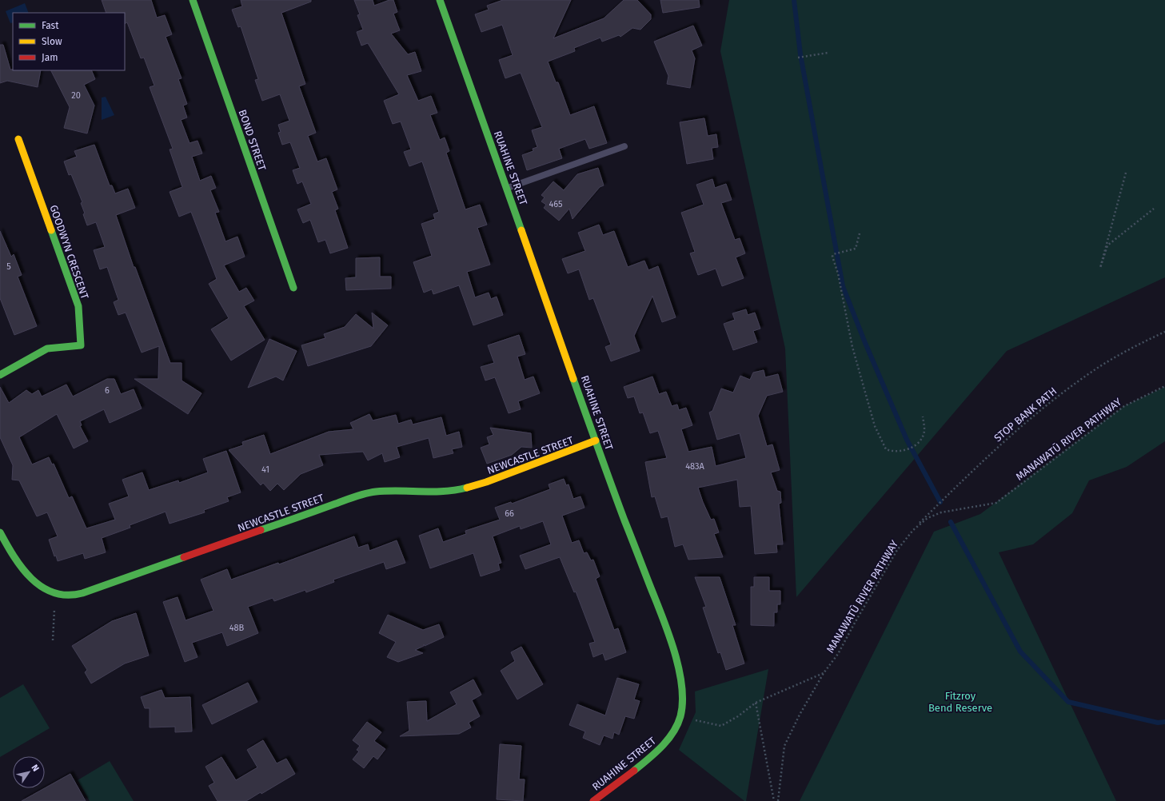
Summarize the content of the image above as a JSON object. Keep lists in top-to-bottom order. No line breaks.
{"streets":{"street":["BOND STREET","RUAHINE STREET","GOODWYN CRESCENT","NEWCASTLE STREET"],"path":["STOP BANK PATH","MANAWATŪ RIVER PATHWAY"]},"crossings":[["RUAHINE STREET","NEWCASTLE STREET"],["STOP BANK PATH","MANAWATŪ RIVER PATHWAY"]],"parks":["Fitzroy Bend Reserve"],"house_numbers":["20","465","5","6","483A","41","66","48B"],"legend":["Fast","Slow","Jam"],"north":"top right"}
